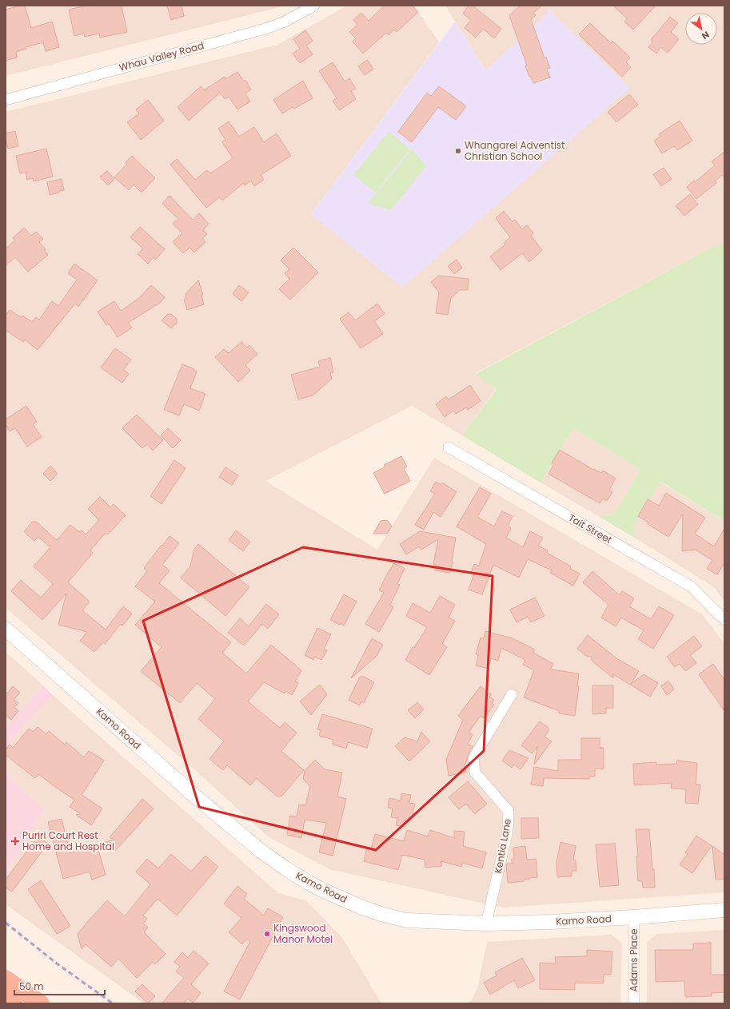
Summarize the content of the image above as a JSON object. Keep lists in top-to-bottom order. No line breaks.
{"streets":{"main road":["Kamo Road"],"street":["Whau Valley Road","Tait Street","Kentia Lane","Adams Place"]},"crossings":[["Kamo Road","Kentia Lane"],["Kamo Road","Adams Place"]],"places":{"other":["Whangarei Adventist Christian School","Kingswood Manor Motel"],"health":["Puriri Court Rest Home and Hospital"]},"scale_bar":"50 m","north":"bottom right"}
